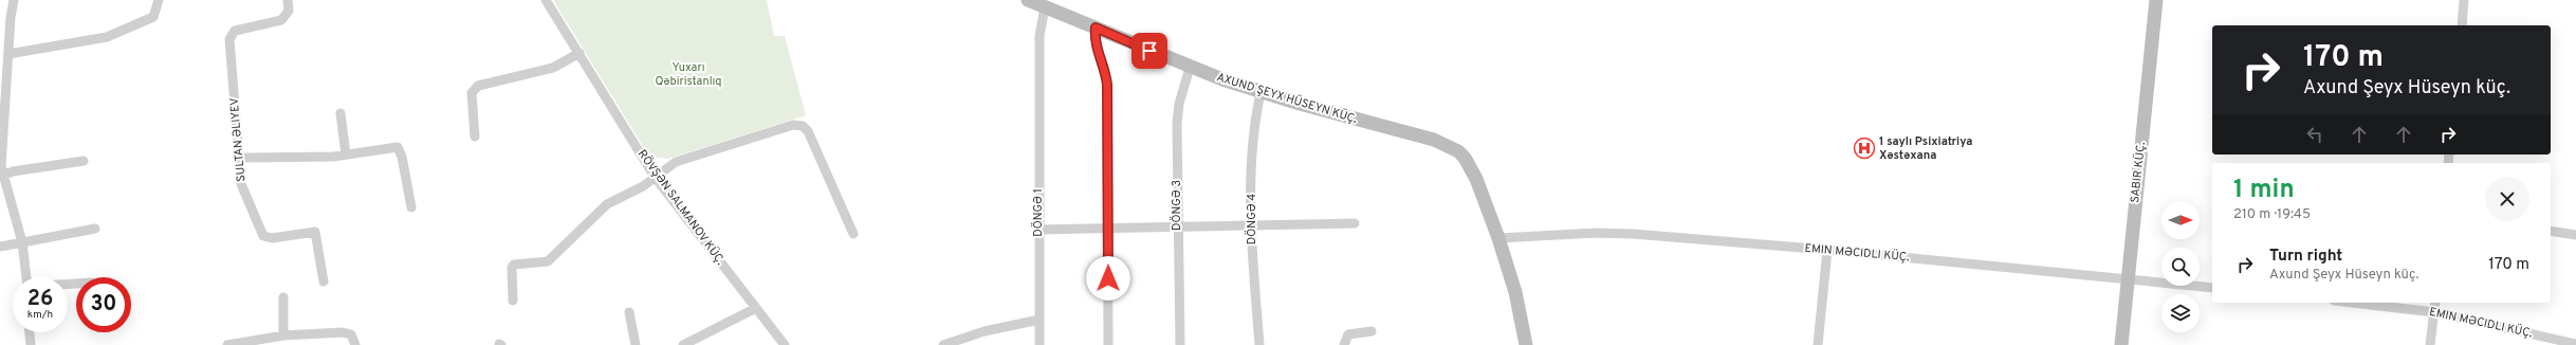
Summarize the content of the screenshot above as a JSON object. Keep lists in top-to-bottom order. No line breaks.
{"streets":{"main road":["AXUND ŞEYX HÜSEYN KÜÇ.","SABIR KÜÇ."],"street":["SULTAN ƏLIYEV","DÖNGƏ 3","RÖVŞƏN SALMANOV KÜÇ.","DÖNGƏ 1","DÖNGƏ 4","EMIN MƏCIDLI KÜÇ."]},"crossings":[["AXUND ŞEYX HÜSEYN KÜÇ.","DÖNGƏ 3"],["AXUND ŞEYX HÜSEYN KÜÇ.","DÖNGƏ 1"],["AXUND ŞEYX HÜSEYN KÜÇ.","DÖNGƏ 4"],["AXUND ŞEYX HÜSEYN KÜÇ.","EMIN MƏCIDLI KÜÇ."],["SABIR KÜÇ.","EMIN MƏCIDLI KÜÇ."]],"parks":["Yuxarı Qəbiristanlıq"],"places":{"hospital":["1 saylı Psixiatriya Xəstəxana"]},"north":"right","page":{"turn":["170 m","Axund Şeyx Hüseyn küç."],"heading":["1 min","210 m · 19:45"],"list":[{"name":"Turn right","note":"Axund Şeyx Hüseyn küç.","value":"170 m"}],"speed":"26 km/h","limit":"30"}}
